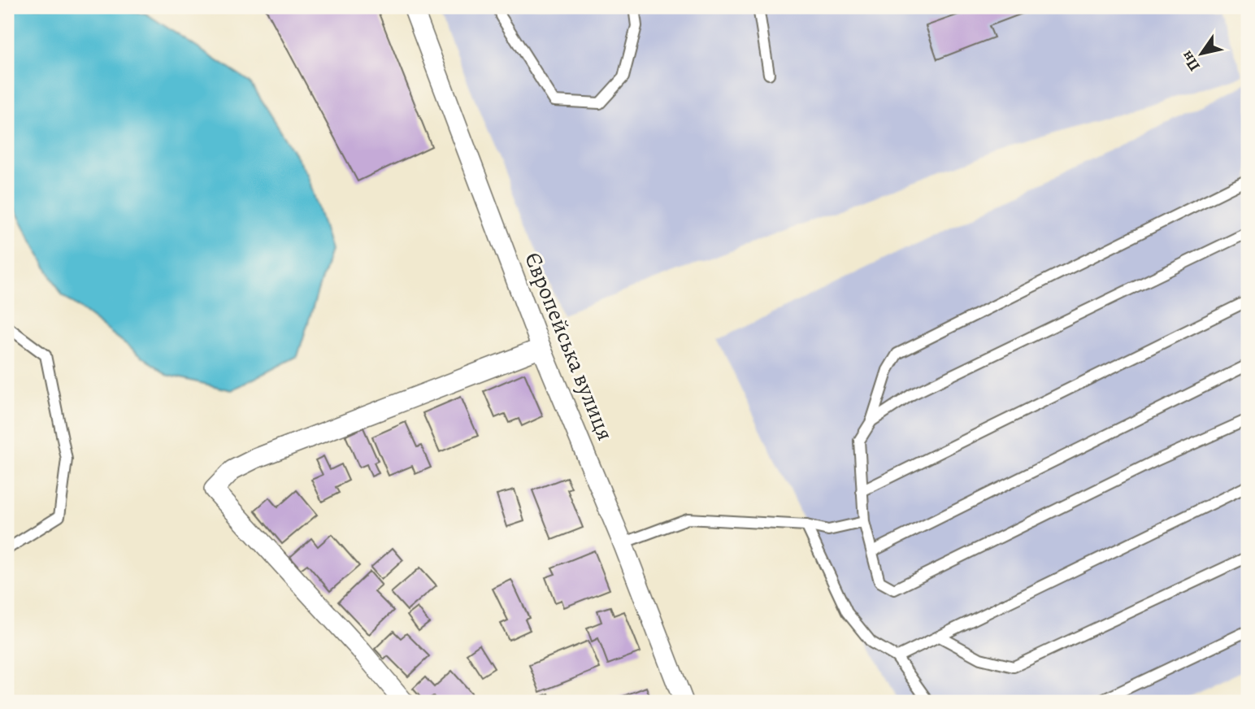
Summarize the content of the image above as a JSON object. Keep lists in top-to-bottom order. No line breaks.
{"streets":{"street":["Європейська вулиця"]},"north":"bottom left"}
